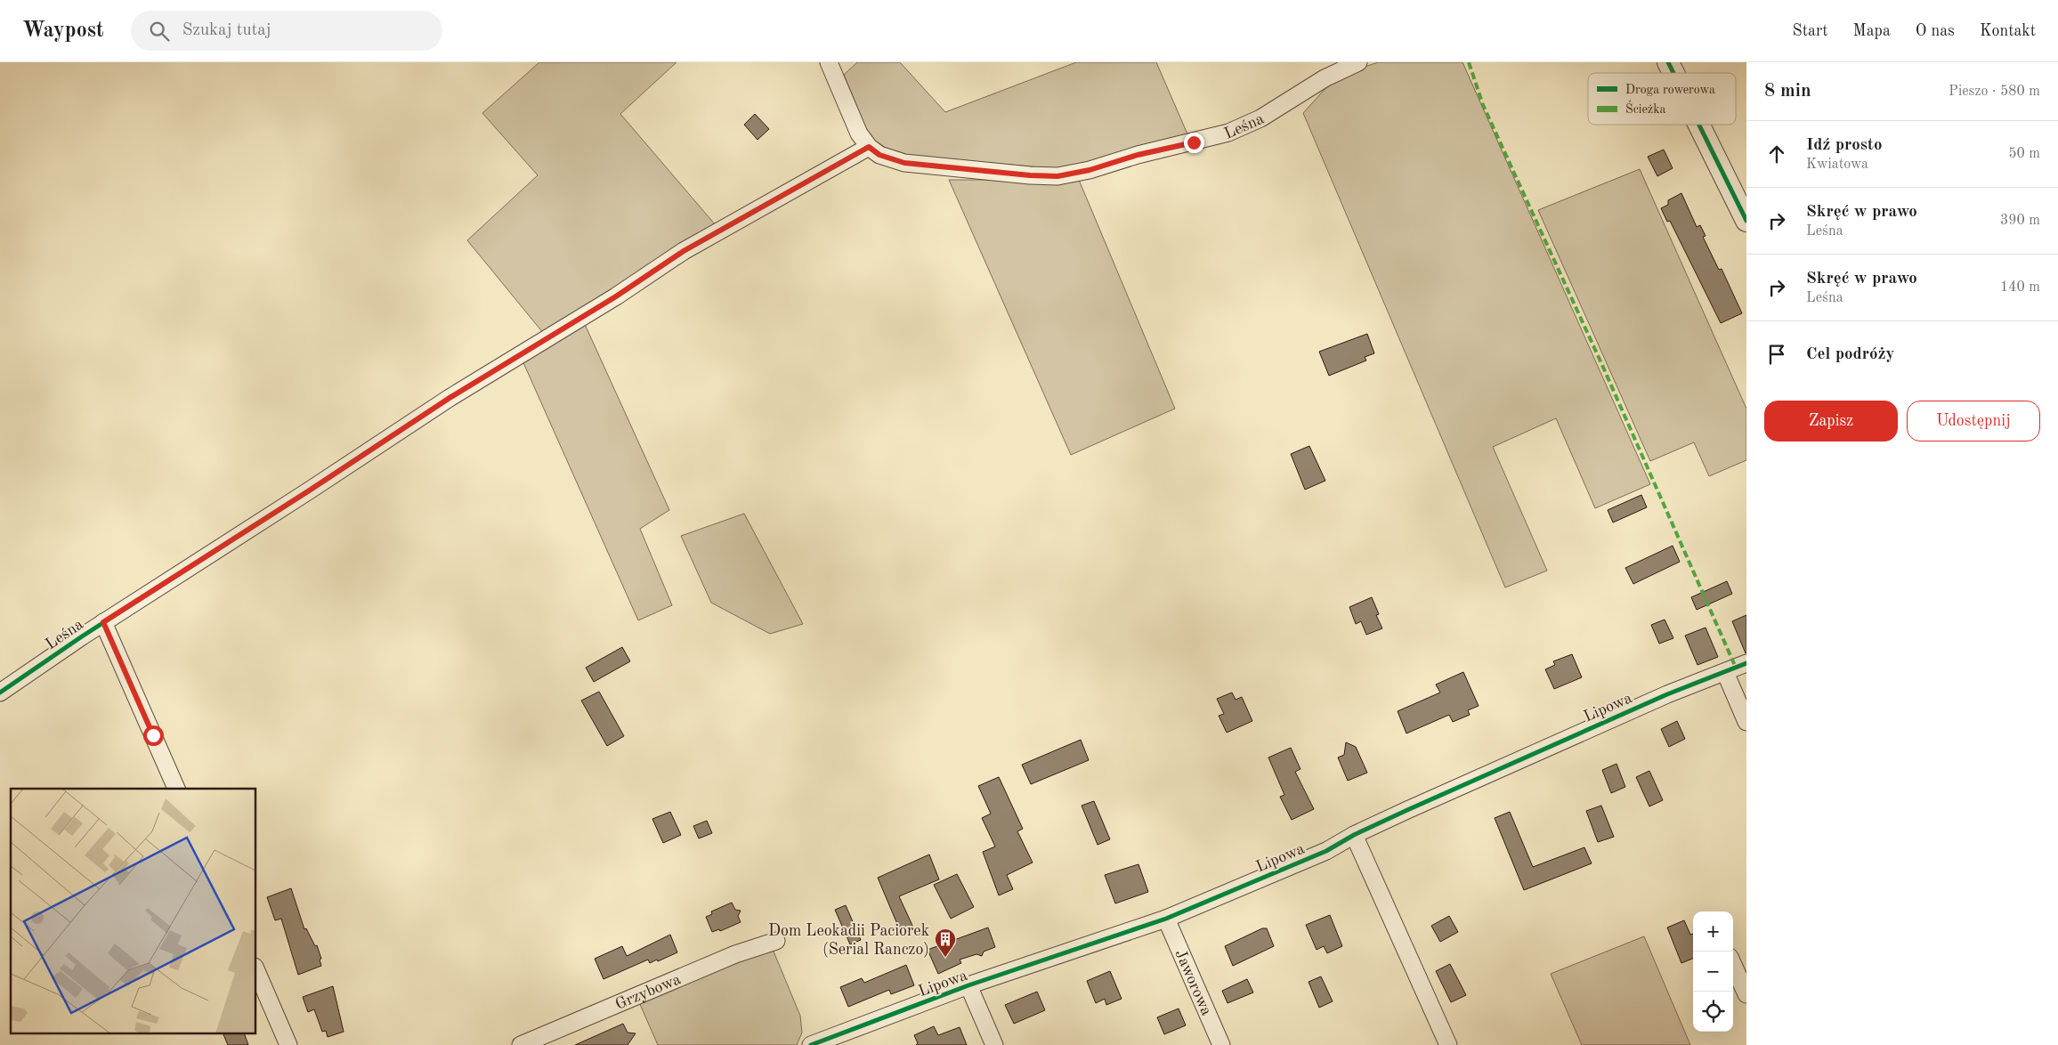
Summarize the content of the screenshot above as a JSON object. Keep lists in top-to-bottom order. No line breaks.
{"streets":{"street":["Leśna","Lipowa","Jaworowa","Grzybowa"]},"crossings":[["Lipowa","Jaworowa"]],"places":{"building":["Dom Leokadii Paciorek (Serial Ranczo)"]},"legend":["Droga rowerowa","Ścieżka"],"page":{"header":"Waypost","search":"Szukaj tutaj","nav":["Start","Mapa","O nas","Kontakt"],"heading":["8 min","Pieszo · 580 m"],"list":[["Idź prosto","Kwiatowa","50 m"],["Skręć w prawo","Leśna","390 m"],["Skręć w prawo","Leśna","140 m"],"Cel podróży"],"buttons":["Zapisz","Udostępnij"],"map_buttons":["+","−"]}}
